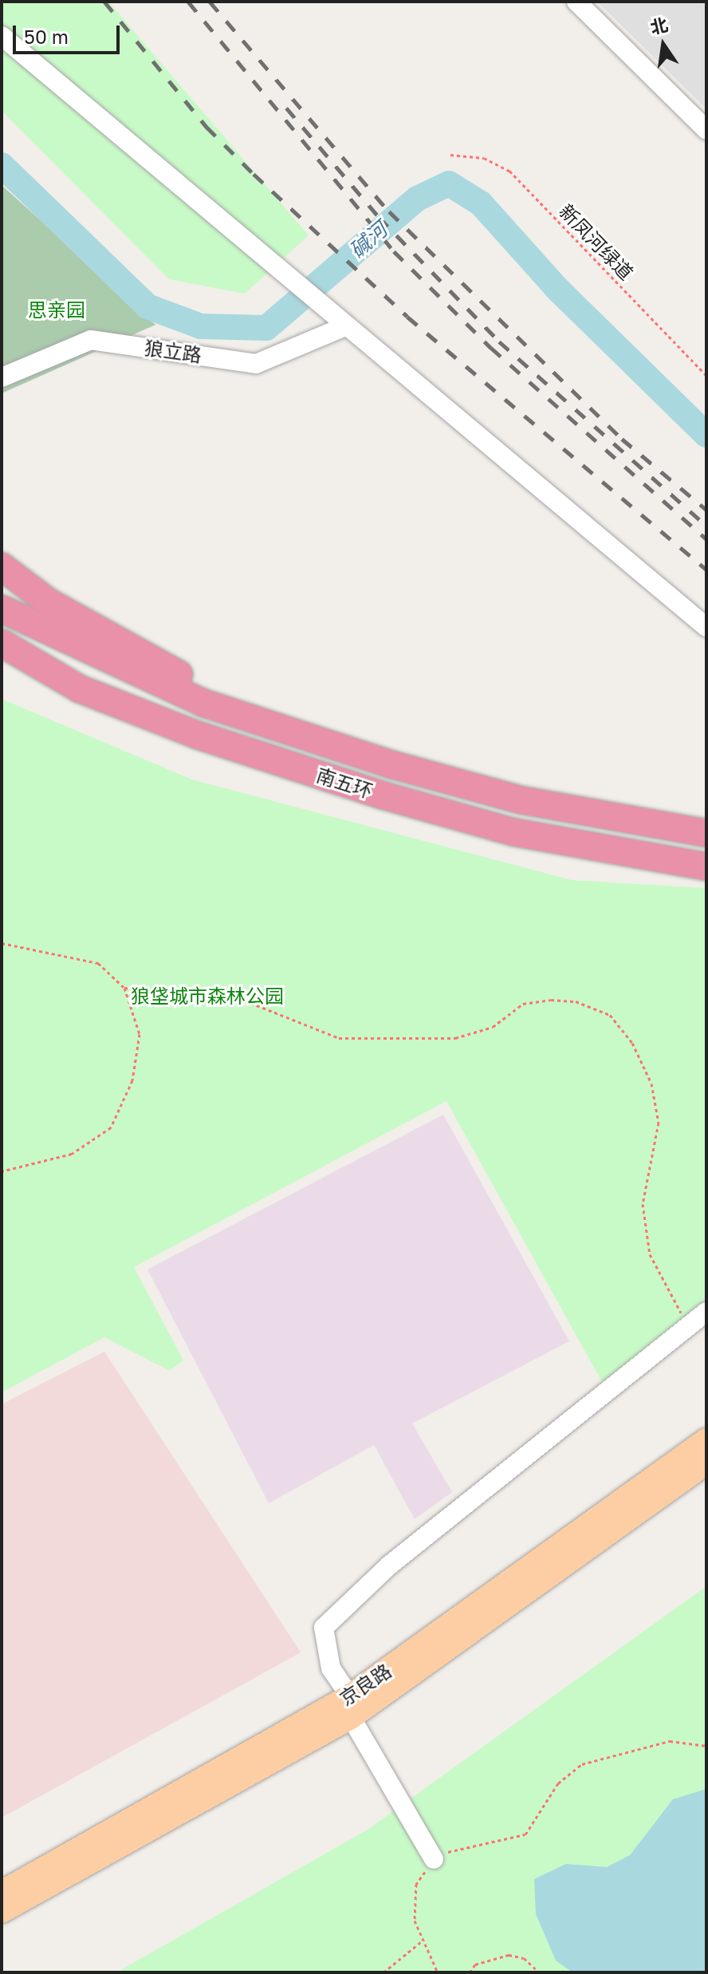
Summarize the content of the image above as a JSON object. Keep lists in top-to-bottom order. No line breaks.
{"streets":{"highway":["南五环"],"main road":["京良路"],"street":["狼立路"],"path":["新凤河绿道"]},"water":["碱河"],"parks":["思亲园","狼垡城市森林公园"],"scale_bar":"50 m","north":"top"}
